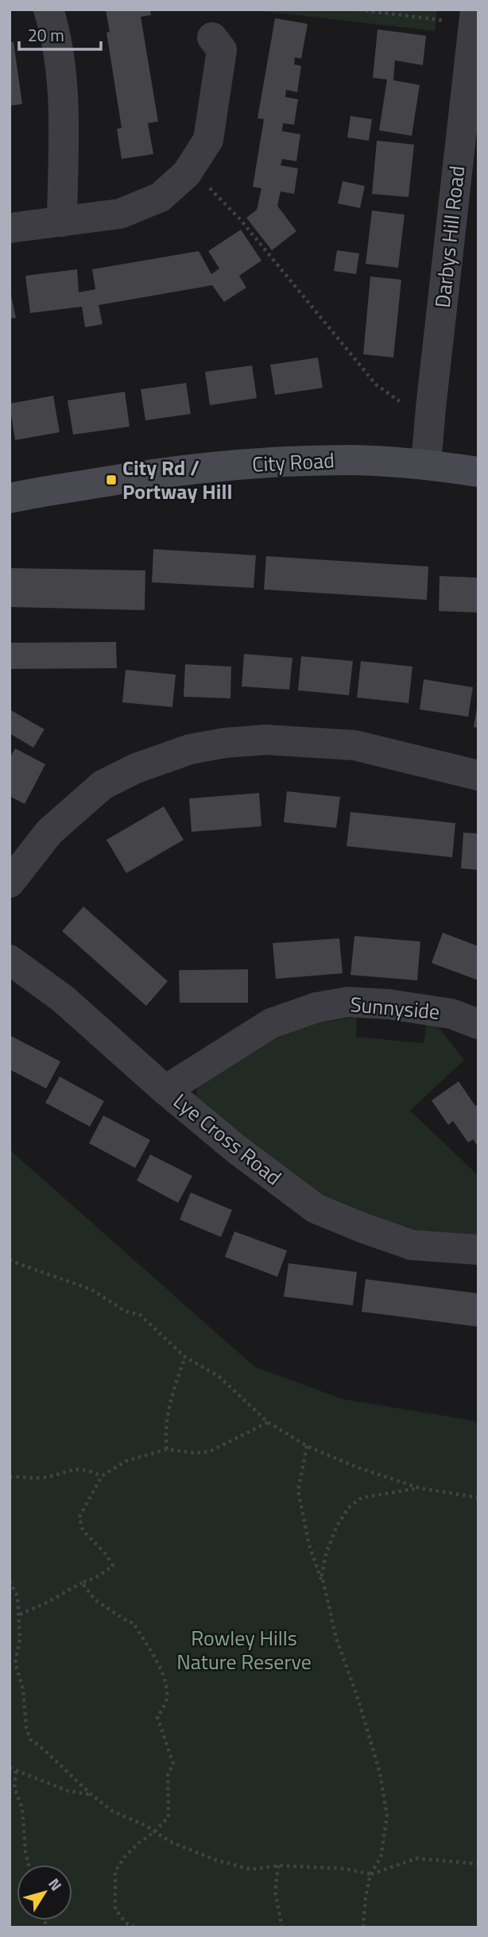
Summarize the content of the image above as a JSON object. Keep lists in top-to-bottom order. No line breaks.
{"streets":{"street":["Darbys Hill Road","City Road","Sunnyside","Lye Cross Road"]},"crossings":[["Darbys Hill Road","City Road"],["Sunnyside","Lye Cross Road"]],"parks":["Rowley Hills Nature Reserve"],"places":{"transit":["City Rd / Portway Hill"]},"scale_bar":"20 m","north":"top right"}
